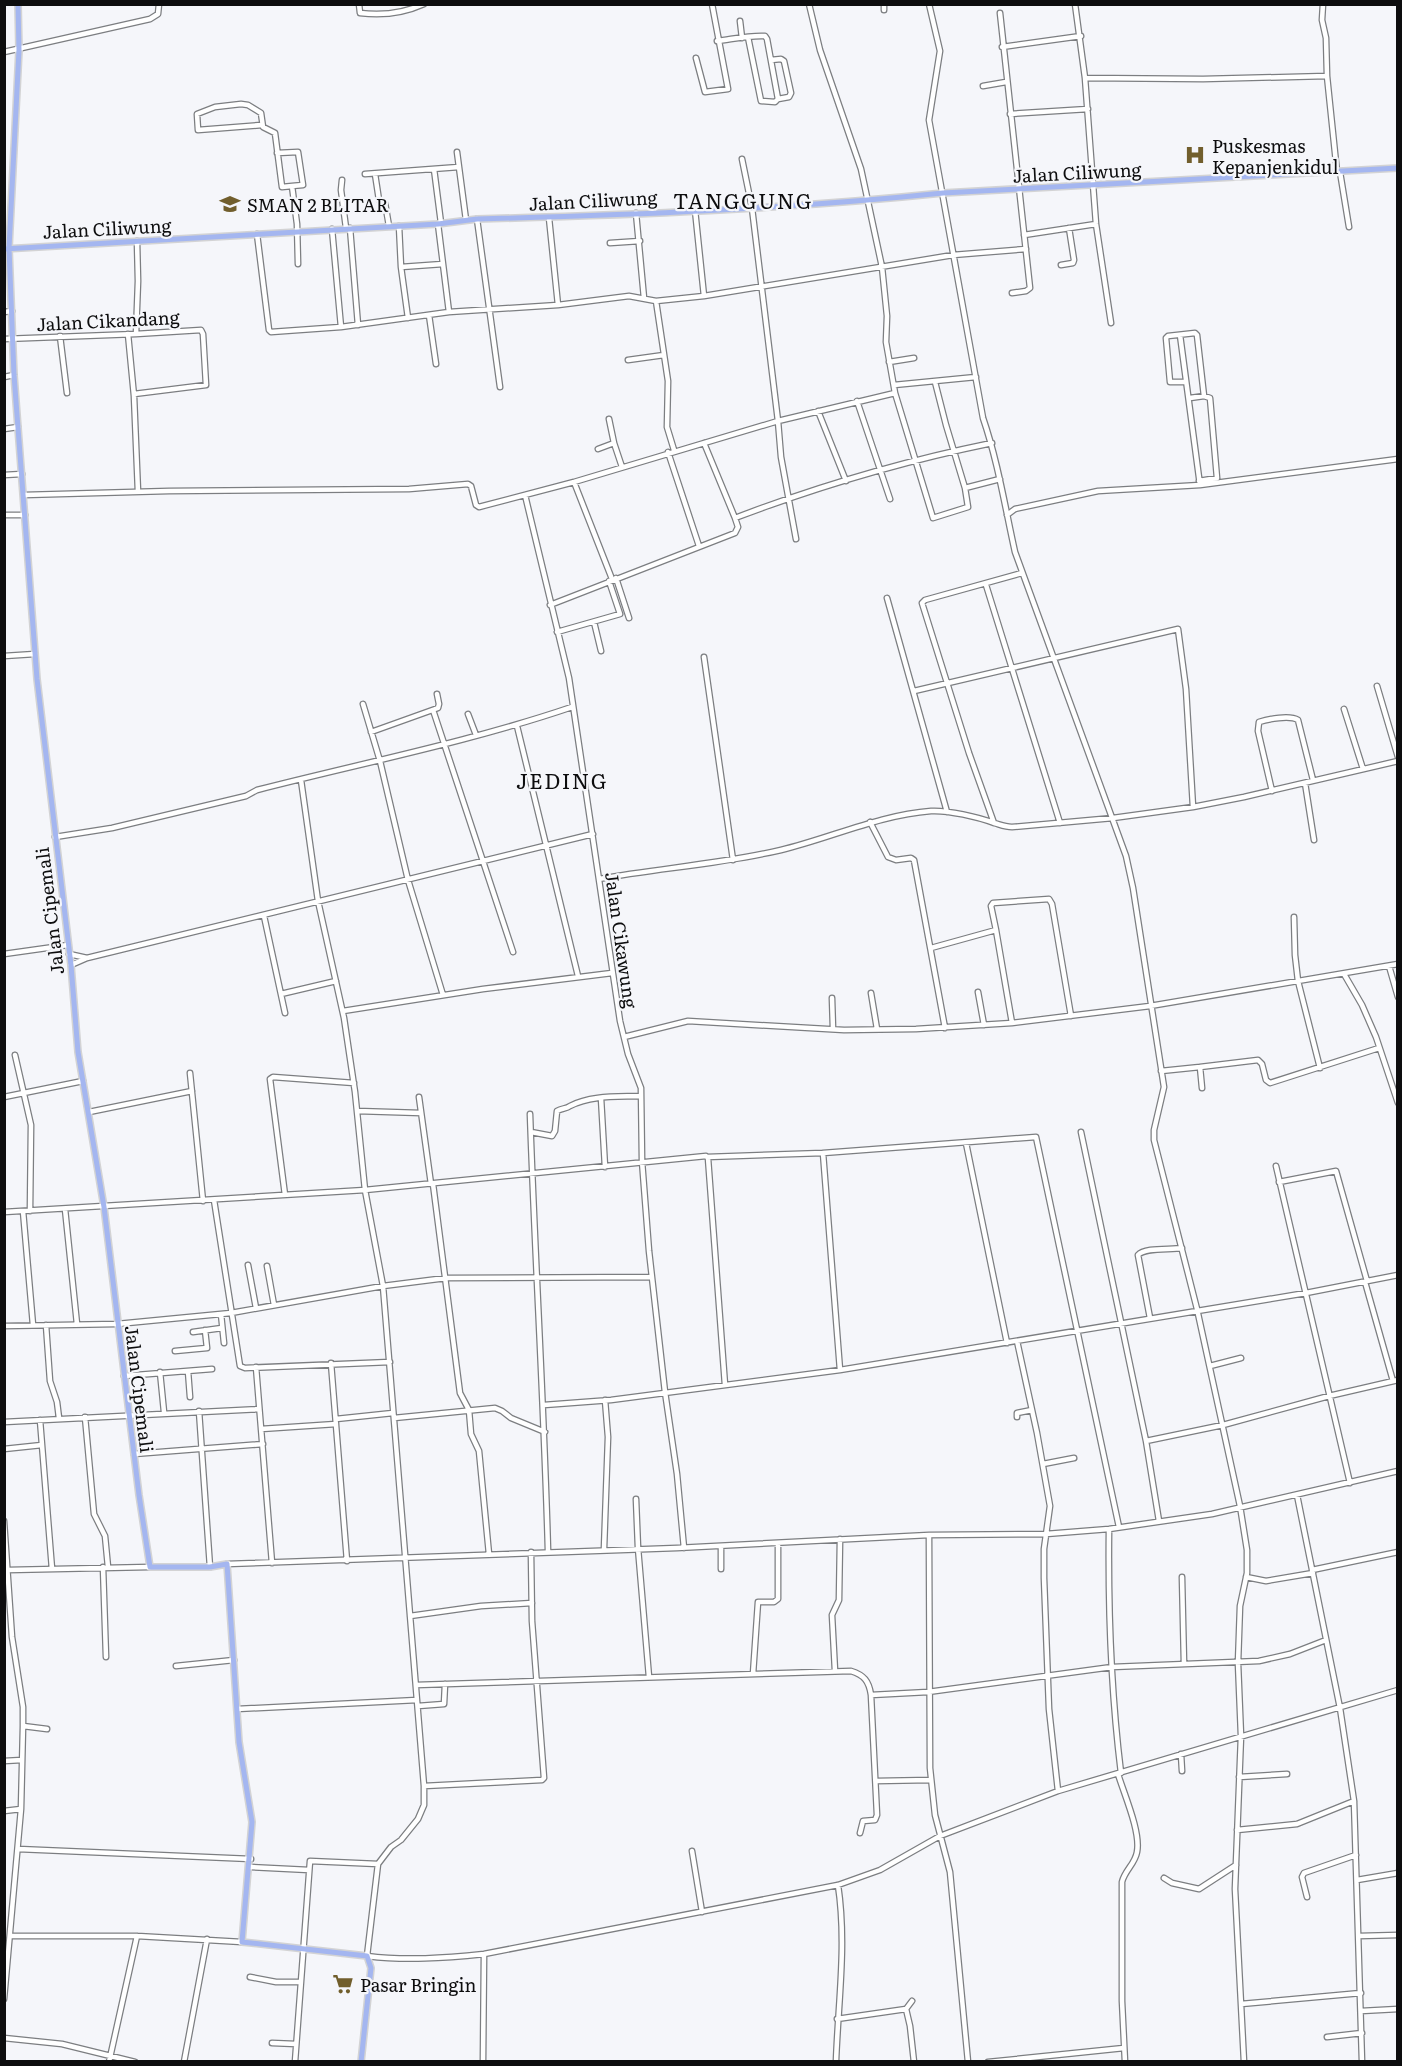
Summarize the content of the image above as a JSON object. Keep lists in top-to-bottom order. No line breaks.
{"streets":{"main road":["Jalan Ciliwung","Jalan Cipemali"],"street":["Jalan Cikandang","Jalan Cikawung"]},"crossings":[["Jalan Ciliwung","Jalan Cipemali"],["Jalan Cikandang","Jalan Cipemali"]],"districts":["TANGGUNG","JEDING"],"places":{"hospital":["Puskesmas Kepanjenkidul"],"school or university":["SMAN 2 BLITAR"],"supermarket":["Pasar Bringin"]}}
